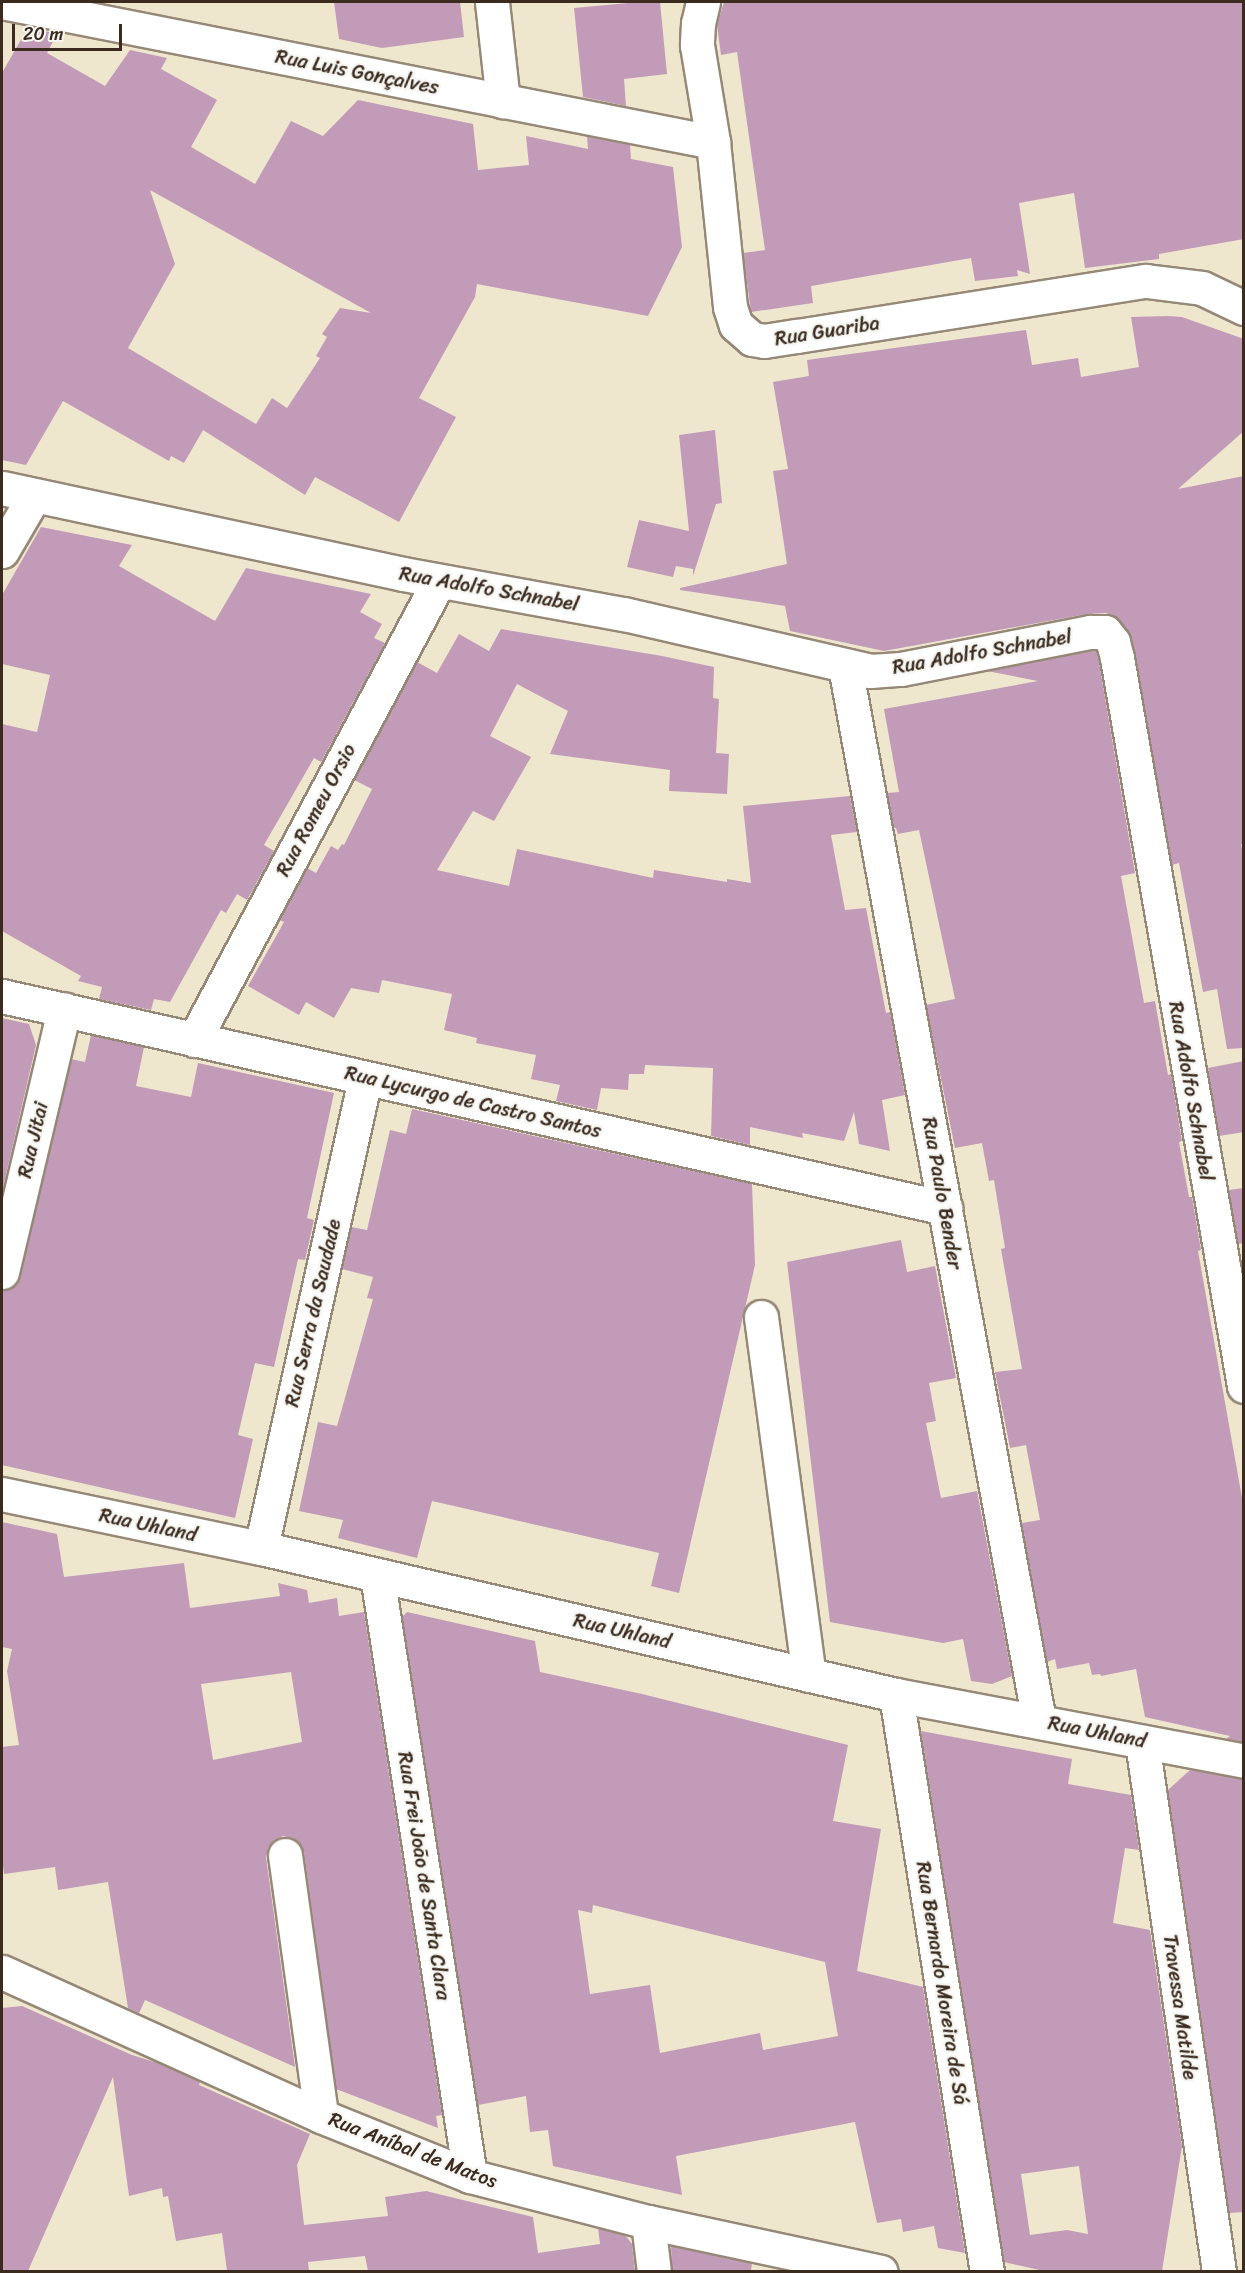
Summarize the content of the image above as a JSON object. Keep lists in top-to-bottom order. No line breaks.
{"streets":{"street":["Rua Luis Gonçalves","Rua Guariba","Rua Adolfo Schnabel","Rua Romeu Orsio","Rua Lycurgo de Castro Santos","Rua Jitai","Rua Paulo Bender","Rua Serra da Saudade","Rua Uhland","Rua Frei João de Santa Clara","Rua Bernardo Moreira de Sá","Travessa Matilde","Rua Aníbal de Matos"]},"crossings":[["Rua Luis Gonçalves","Rua Guariba"],["Rua Adolfo Schnabel","Rua Romeu Orsio"],["Rua Adolfo Schnabel","Rua Paulo Bender"],["Rua Romeu Orsio","Rua Lycurgo de Castro Santos"],["Rua Lycurgo de Castro Santos","Rua Jitai"],["Rua Lycurgo de Castro Santos","Rua Paulo Bender"],["Rua Lycurgo de Castro Santos","Rua Serra da Saudade"],["Rua Paulo Bender","Rua Uhland"],["Rua Serra da Saudade","Rua Uhland"],["Rua Uhland","Rua Frei João de Santa Clara"],["Rua Uhland","Rua Bernardo Moreira de Sá"],["Rua Uhland","Travessa Matilde"],["Rua Frei João de Santa Clara","Rua Aníbal de Matos"]],"scale_bar":"20 m"}
